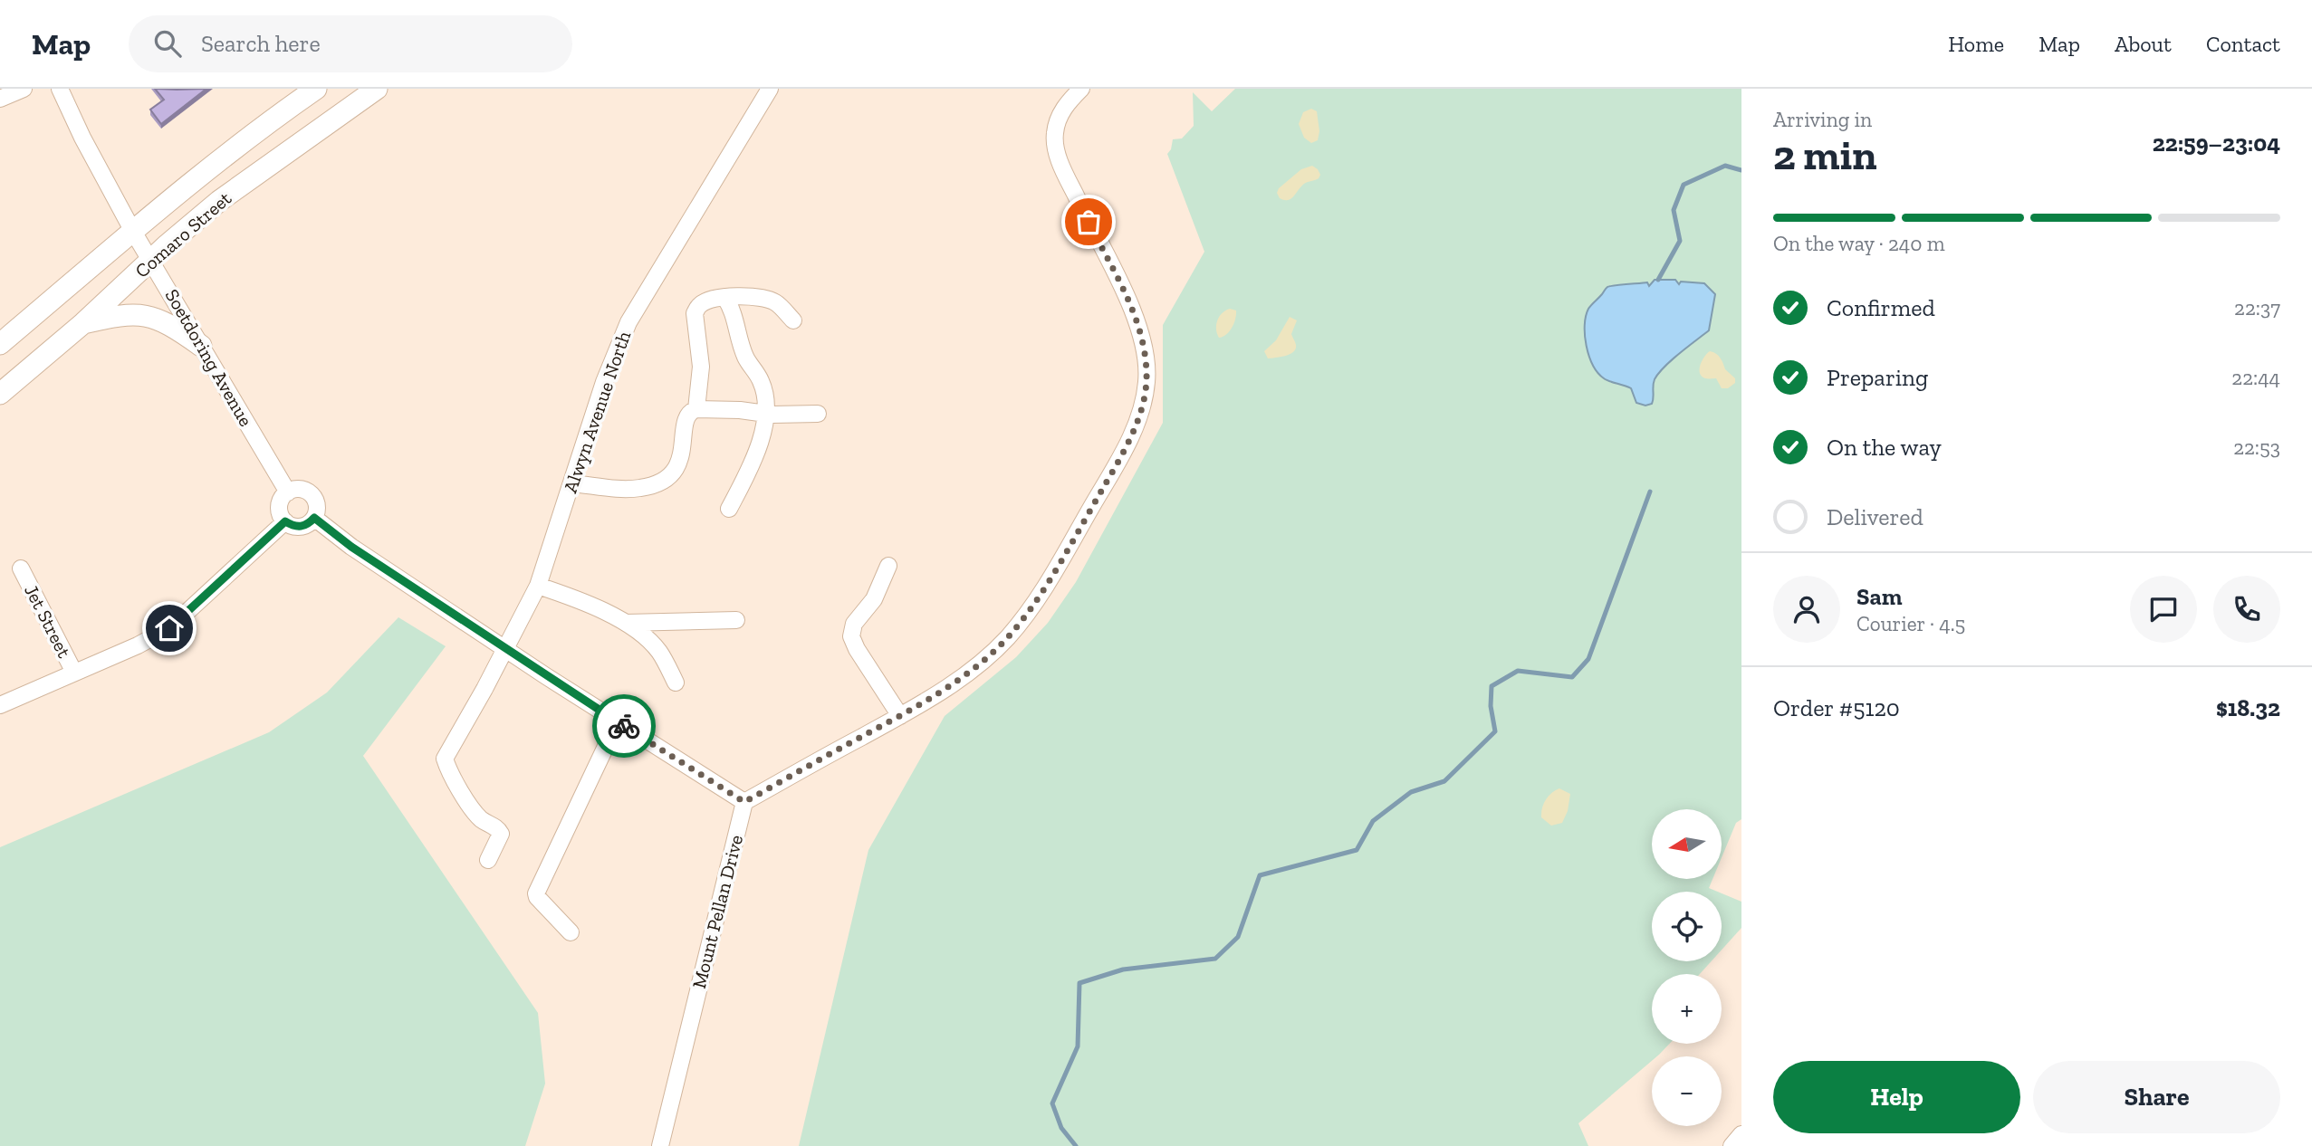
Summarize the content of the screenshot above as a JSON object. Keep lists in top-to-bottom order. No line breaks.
{"streets":{"street":["Comaro Street","Soetdoring Avenue","Alwyn Avenue North","Jet Street","Mount Pellan Drive"]},"crossings":[["Comaro Street","Soetdoring Avenue"]],"north":"left","page":{"header":"Map","search":"Search here","nav":["Home","Map","About","Contact"],"heading":["2 min","Arriving in","22:59–23:04"],"panel":["Sam","Courier · 4.5","Order #5120","$18.32"],"bar":"On the way · 240 m","list":[["Confirmed","22:37"],["Preparing","22:44"],["On the way","22:53"],"Delivered"],"map_buttons":["+","−"],"buttons":["Help","Share"]}}
